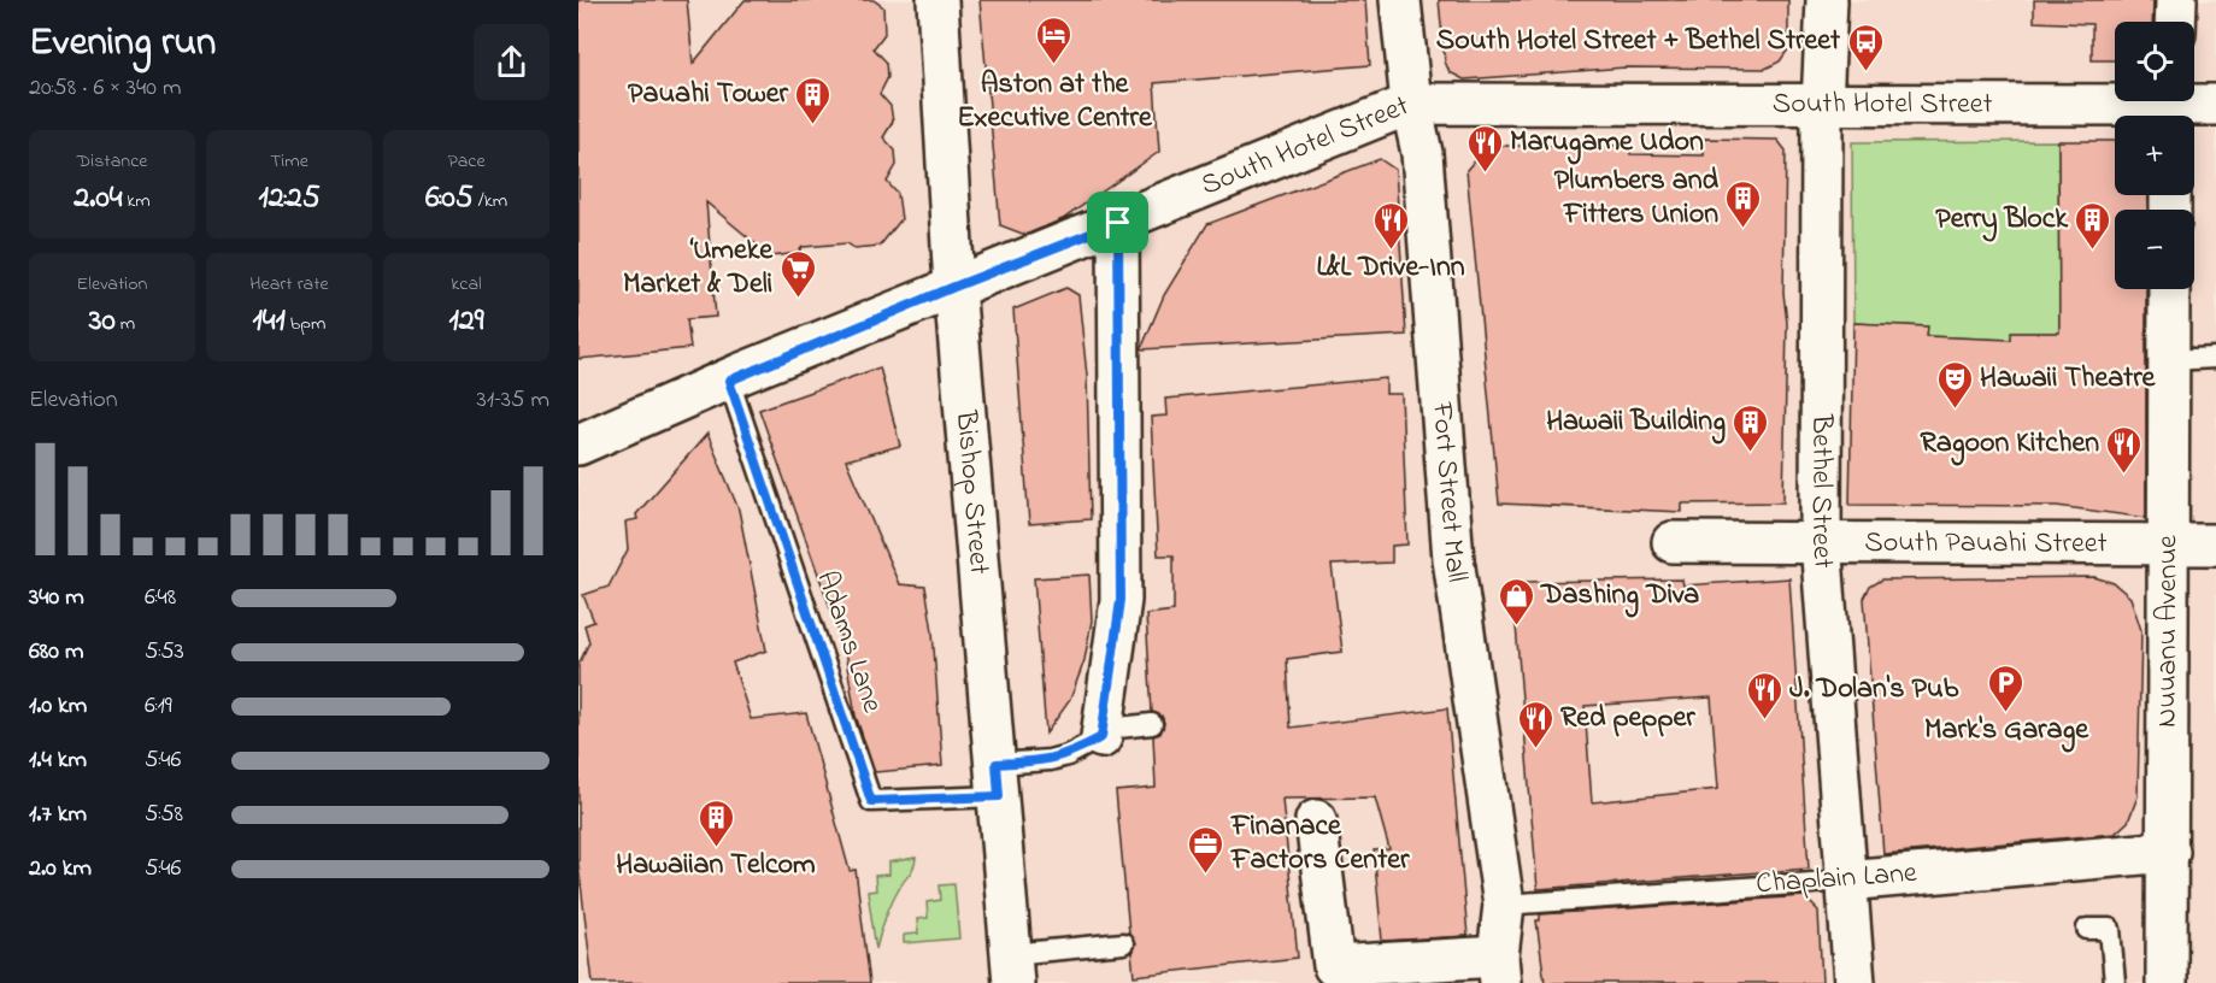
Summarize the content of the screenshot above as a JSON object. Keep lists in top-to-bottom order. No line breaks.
{"streets":{"street":["South Hotel Street","Bishop Street","Fort Street Mall","Bethel Street","South Pauahi Street","Nuuanu Avenue","Chaplain Lane"],"lane":["Adams Lane"]},"crossings":[["South Hotel Street","Bishop Street"],["South Hotel Street","Fort Street Mall"],["South Hotel Street","Bethel Street"],["South Hotel Street","Adams Lane"],["Bishop Street","Adams Lane"],["Fort Street Mall","Chaplain Lane"],["Bethel Street","South Pauahi Street"],["Bethel Street","Chaplain Lane"],["South Pauahi Street","Nuuanu Avenue"],["Nuuanu Avenue","Chaplain Lane"]],"places":{"hotel":["Aston at the Executive Centre"],"bus stop":["South Hotel Street + Bethel Street"],"building":["Pauahi Tower","Plumbers and Fitters Union","Perry Block","Hawaii Building","Hawaiian Telcom"],"restaurant":["Marugame Udon","L&L Drive-Inn","Ragoon Kitchen","J. Dolan's Pub","Red pepper"],"supermarket":["‘Umeke Market & Deli"],"theatre":["Hawaii Theatre"],"shop":["Dashing Diva"],"parking":["Mark's Garage"],"office":["Finanace Factors Center"]},"page":{"heading":["Evening run","20:58 · 6 × 340 m"],"map_buttons":["+","−"],"stats":[["Distance","2.04 km"],["Time","12:25"],["Pace","6:05 /km"],["Elevation","30 m"],["Heart rate","141 bpm"],["kcal","129"]],"chart":["Elevation","31–35 m"],"list":[{"name":"340 m","note":"6:48"},{"name":"680 m","note":"5:53"},{"name":"1.0 km","note":"6:19"},{"name":"1.4 km","note":"5:46"},{"name":"1.7 km","note":"5:58"},{"name":"2.0 km","note":"5:46"}]}}
